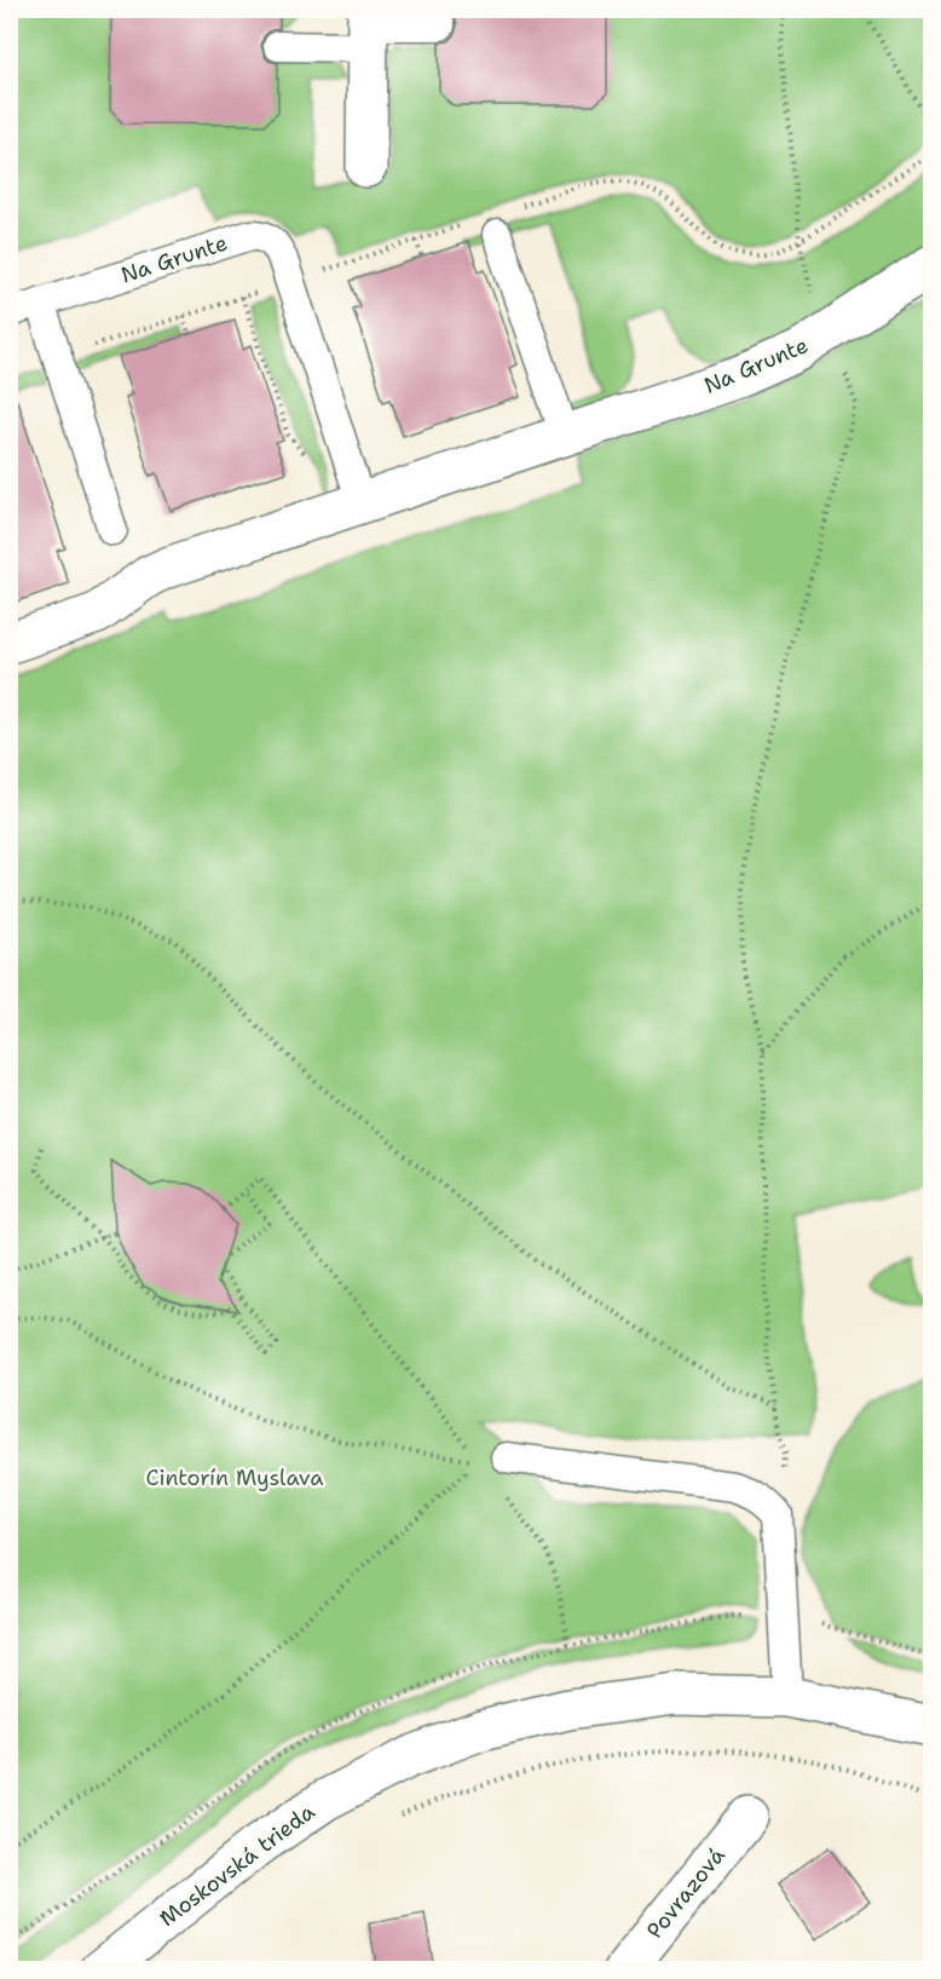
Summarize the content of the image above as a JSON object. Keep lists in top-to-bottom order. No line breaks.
{"streets":{"street":["Na Grunte","Moskovská trieda","Povrazová"]},"parks":["Cintorín Myslava"]}
